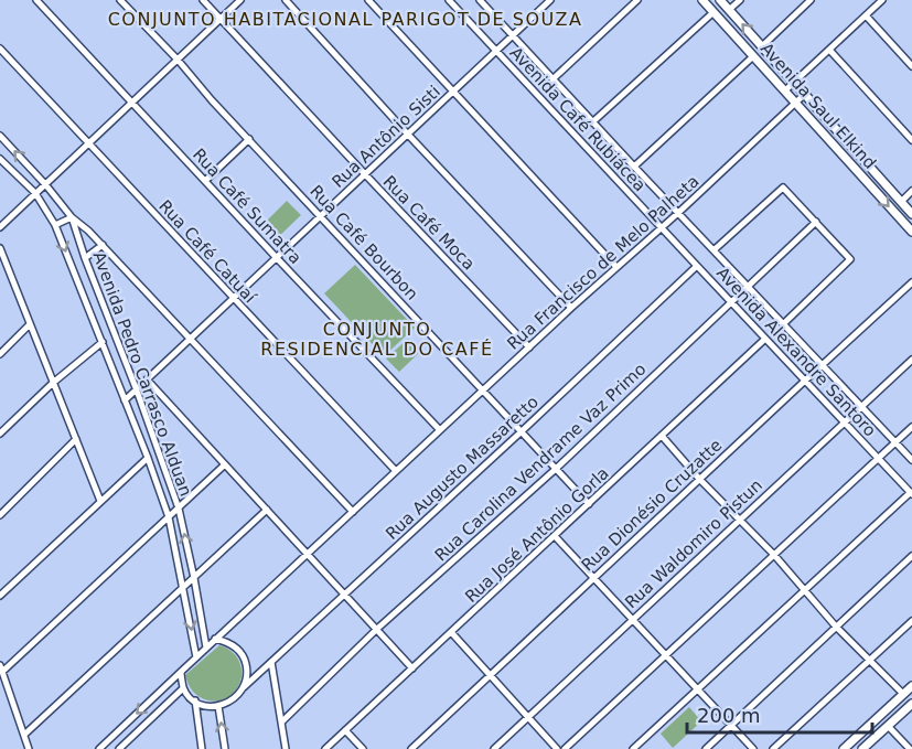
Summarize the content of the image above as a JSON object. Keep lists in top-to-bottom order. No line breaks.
{"streets":{"main road":["Avenida Saul Elkind"],"street":["Avenida Café Rubiácea","Rua Antônio Sisti","Rua Café Sumatra","Rua Café Moca","Rua Café Bourbon","Rua Café Catuaí","Rua Francisco de Melo Palheta","Avenida Alexandre Santoro","Avenida Pedro Carrasco Alduan","Rua Carolina Vendrame Vaz Primo","Rua Augusto Massaretto","Rua Dionésio Cruzatte","Rua José Antônio Gorla","Rua Waldomiro Pistun"]},"crossings":[["Avenida Saul Elkind","Rua Francisco de Melo Palheta"],["Avenida Café Rubiácea","Rua Antônio Sisti"],["Avenida Café Rubiácea","Rua Francisco de Melo Palheta"],["Avenida Café Rubiácea","Avenida Alexandre Santoro"],["Rua Antônio Sisti","Rua Café Sumatra"],["Rua Antônio Sisti","Rua Café Moca"],["Rua Antônio Sisti","Rua Café Bourbon"],["Rua Antônio Sisti","Rua Café Catuaí"],["Rua Antônio Sisti","Avenida Pedro Carrasco Alduan"],["Rua Café Sumatra","Rua Francisco de Melo Palheta"],["Rua Café Moca","Rua Francisco de Melo Palheta"],["Rua Café Bourbon","Rua Francisco de Melo Palheta"],["Rua Café Bourbon","Rua Carolina Vendrame Vaz Primo"],["Rua Café Bourbon","Rua Augusto Massaretto"],["Rua Café Bourbon","Rua José Antônio Gorla"],["Rua Café Catuaí","Rua Francisco de Melo Palheta"],["Rua Francisco de Melo Palheta","Avenida Alexandre Santoro"],["Rua Francisco de Melo Palheta","Avenida Pedro Carrasco Alduan"],["Rua Francisco de Melo Palheta","Rua Augusto Massaretto"],["Avenida Alexandre Santoro","Rua Carolina Vendrame Vaz Primo"],["Avenida Alexandre Santoro","Rua Augusto Massaretto"],["Avenida Alexandre Santoro","Rua Dionésio Cruzatte"],["Avenida Alexandre Santoro","Rua José Antônio Gorla"],["Avenida Alexandre Santoro","Rua Waldomiro Pistun"],["Avenida Pedro Carrasco Alduan","Rua Augusto Massaretto"]],"districts":["CONJUNTO HABITACIONAL PARIGOT DE SOUZA","CONJUNTO RESIDENCIAL DO CAFÉ"],"scale_bar":"200 m"}
